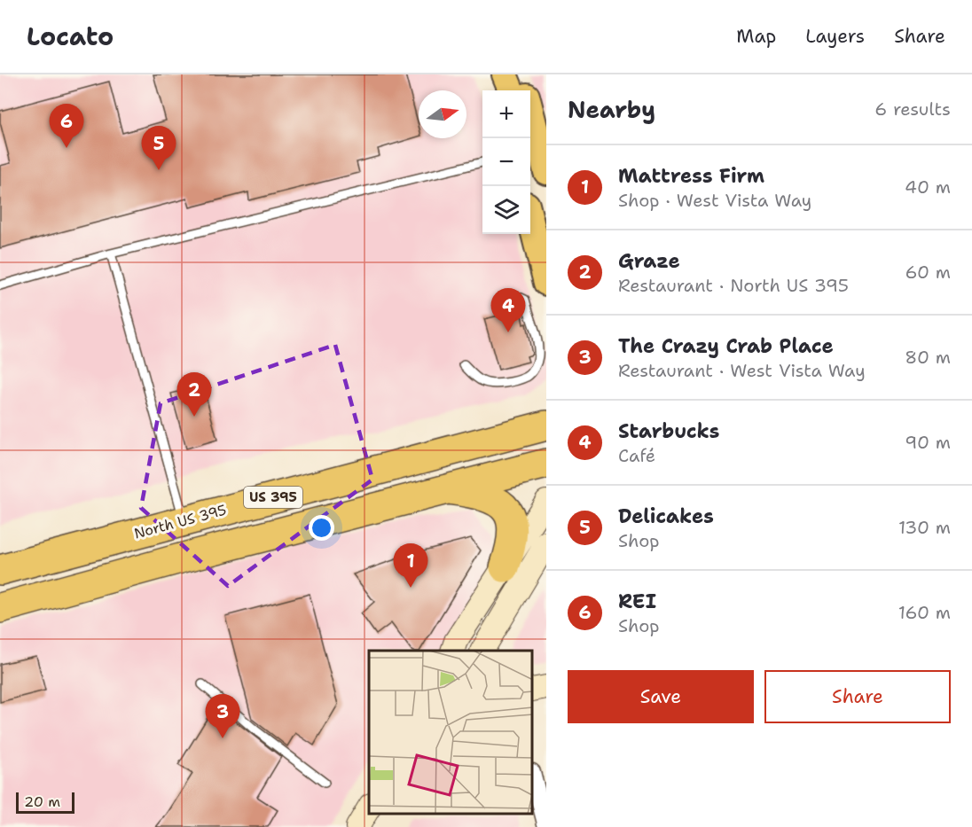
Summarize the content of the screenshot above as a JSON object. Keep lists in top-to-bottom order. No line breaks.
{"streets":{"highway":["US 395","North US 395"]},"scale_bar":"20 m","north":"right","page":{"header":"Locato","nav":["Map","Layers","Share"],"heading":["Nearby","6 results"],"map_buttons":["+","−"],"pins":["6","5","4","2","1","3"],"list":[{"mark":"1","name":"Mattress Firm","note":"Shop · West Vista Way","value":"40 m"},{"mark":"2","name":"Graze","note":"Restaurant · North US 395","value":"60 m"},{"mark":"3","name":"The Crazy Crab Place","note":"Restaurant · West Vista Way","value":"80 m"},{"mark":"4","name":"Starbucks","note":"Café","value":"90 m"},{"mark":"5","name":"Delicakes","note":"Shop","value":"130 m"},{"mark":"6","name":"REI","note":"Shop","value":"160 m"}],"buttons":["Save","Share"],"scale":"20 m"}}
